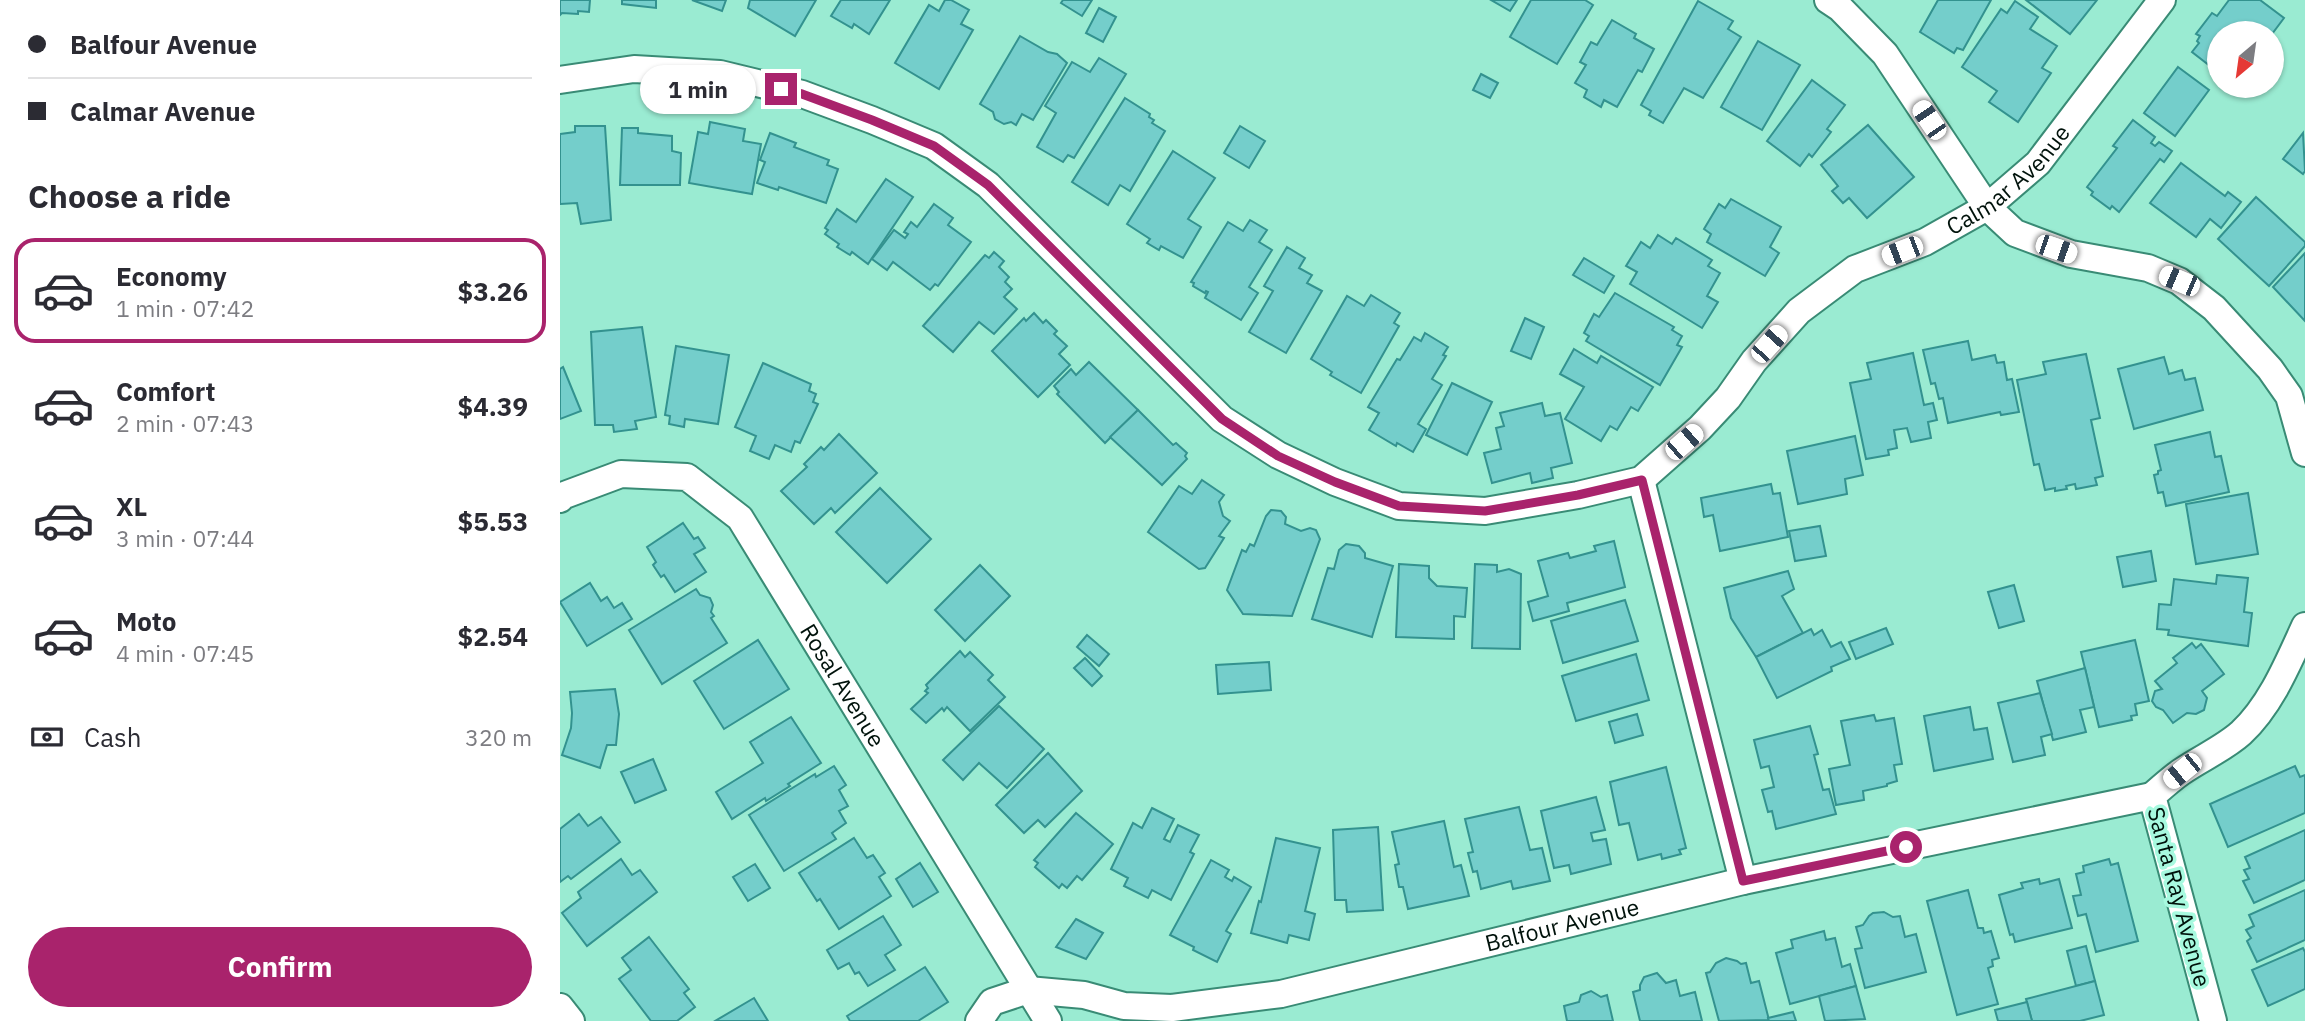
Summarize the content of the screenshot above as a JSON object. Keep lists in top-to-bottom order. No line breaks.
{"streets":{"street":["Calmar Avenue","Rosal Avenue","Santa Ray Avenue","Balfour Avenue"]},"crossings":[["Rosal Avenue","Balfour Avenue"],["Santa Ray Avenue","Balfour Avenue"]],"north":"bottom left","page":{"banner":["Balfour Avenue","Calmar Avenue"],"bubble":"1 min","heading":"Choose a ride","list":[{"name":"Economy","note":"1 min · 07:42","value":"$3.26"},{"name":"Comfort","note":"2 min · 07:43","value":"$4.39"},{"name":"XL","note":"3 min · 07:44","value":"$5.53"},{"name":"Moto","note":"4 min · 07:45","value":"$2.54"}],"pay":["Cash","320 m"],"buttons":"Confirm"}}
